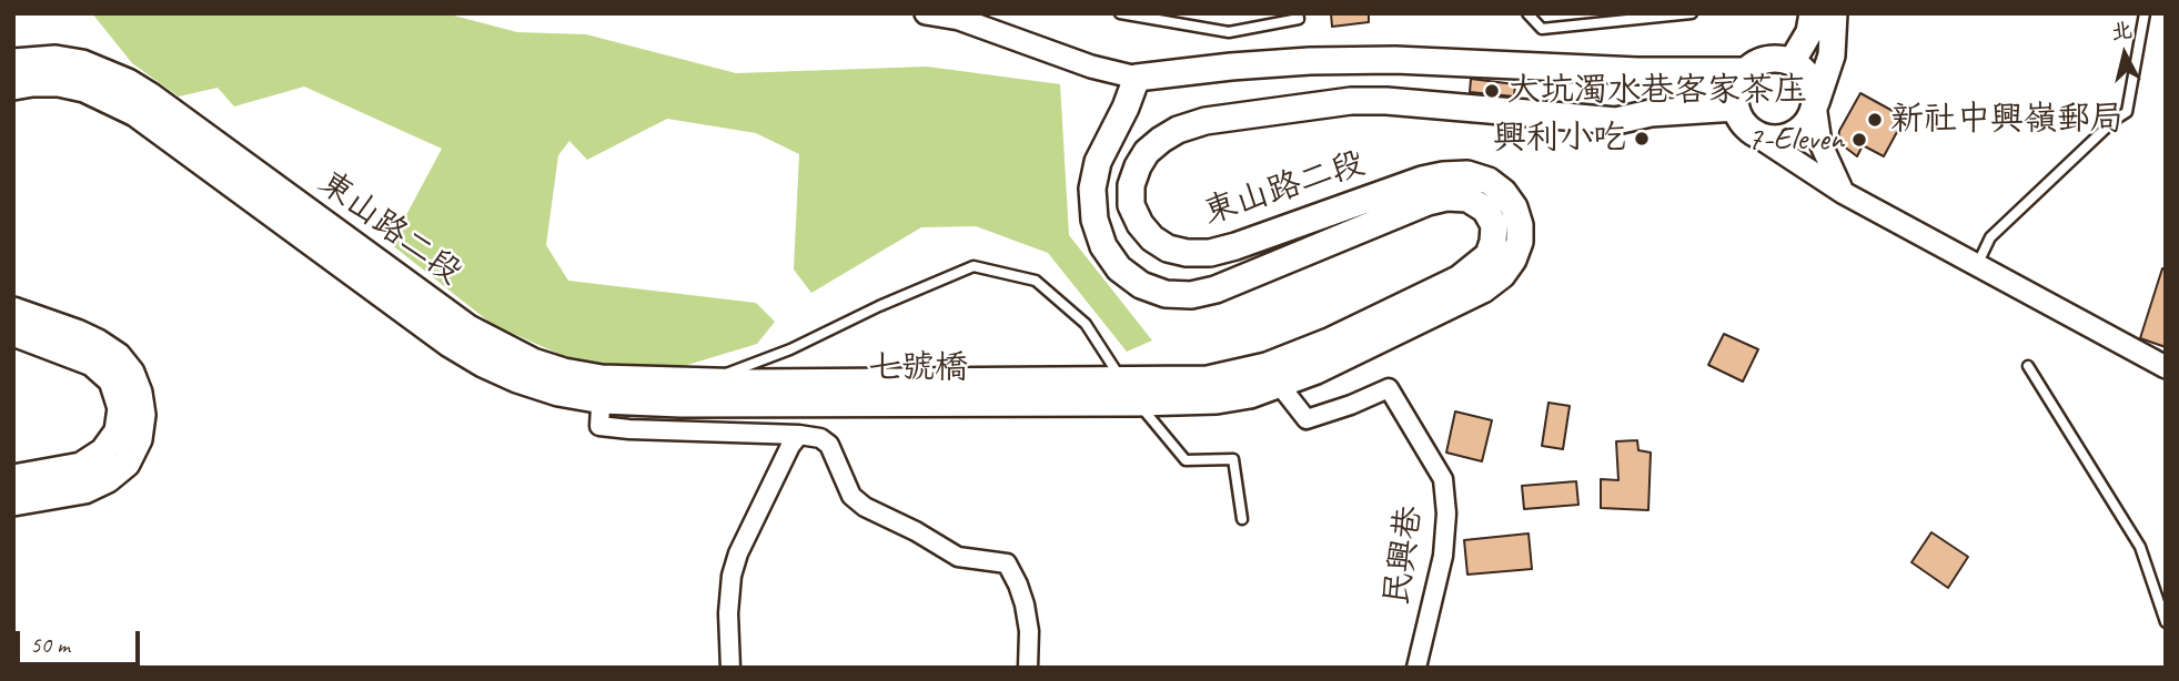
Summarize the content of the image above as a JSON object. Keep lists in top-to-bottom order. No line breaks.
{"streets":{"main road":["東山路二段","七號橋"],"street":["民興巷"]},"crossings":[["東山路二段","七號橋"],["東山路二段","民興巷"]],"places":["大坑濁水巷客家茶庄","新社中興嶺郵局","興利小吃","7-Eleven"],"scale_bar":"50 m","north":"top"}
